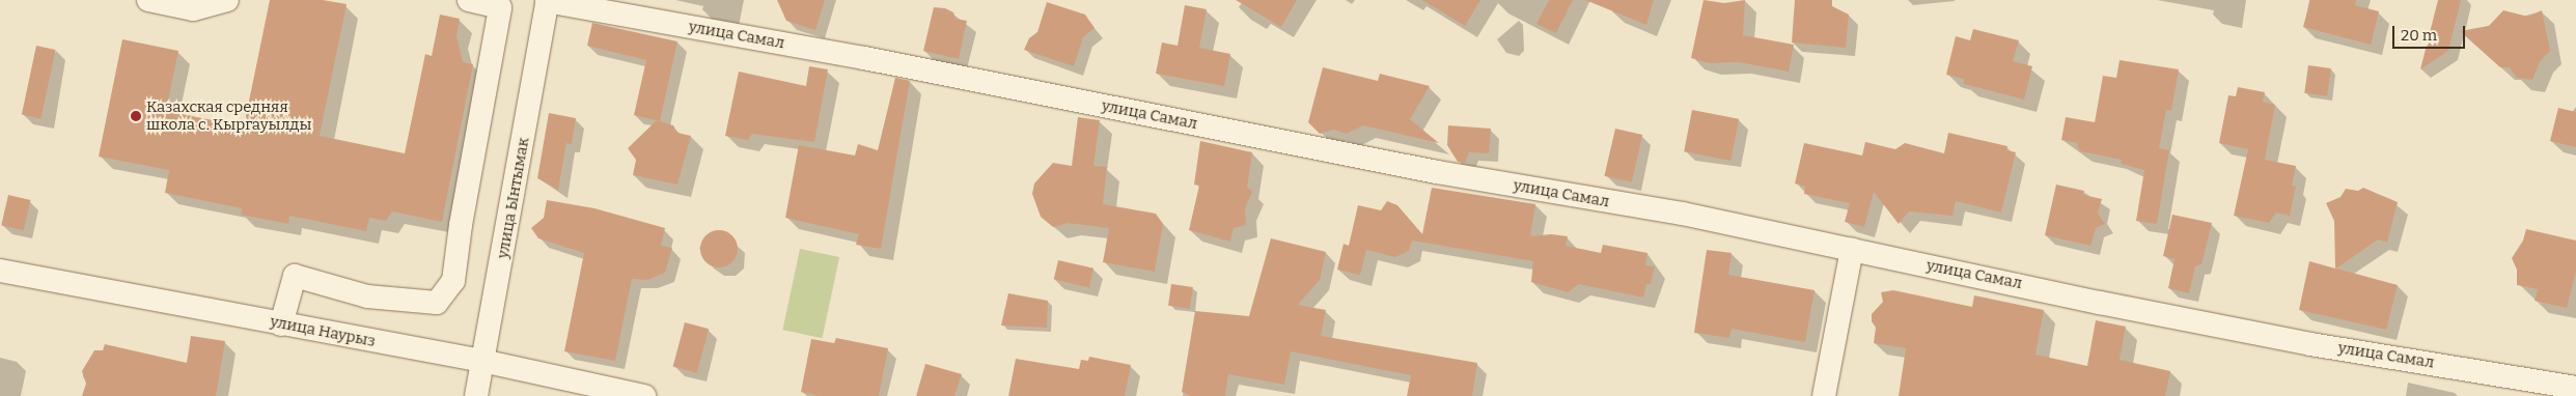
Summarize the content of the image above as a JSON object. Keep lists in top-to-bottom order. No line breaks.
{"streets":{"street":["улица Самал","улица Ынтымак","улица Наурыз"]},"crossings":[["улица Самал","улица Ынтымак"],["улица Ынтымак","улица Наурыз"]],"places":["Казахская средняя школа с. Кыргауылды"],"scale_bar":"20 m"}
